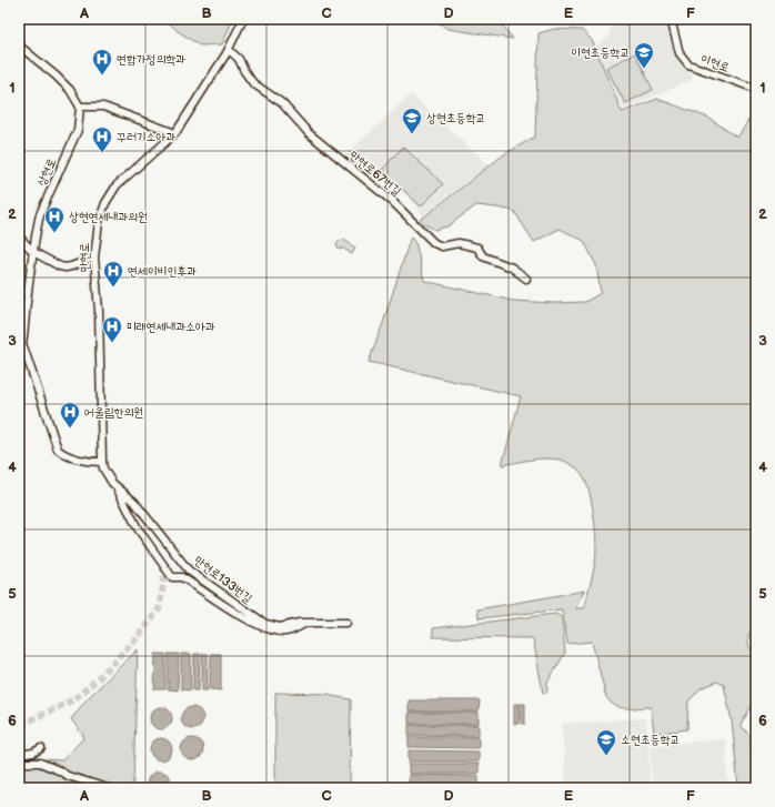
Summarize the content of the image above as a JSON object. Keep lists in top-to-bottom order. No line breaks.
{"streets":{"street":["이현로","상현로","만현로67번길","만현로","만현로133번길"]},"crossings":[["만현로67번길","만현로"],["만현로","만현로133번길"]],"places":{"school or university":["이현초등학교","상현초등학교","소현초등학교"],"hospital":["연합가정의학과","꾸러기소아과","상현연세내과의원","연세이비인후과","미래연세내과소아과","어울림한의원"]},"grid":{"columns":["A","B","C","D","E","F"],"rows":["1","2","3","4","5","6"]}}
